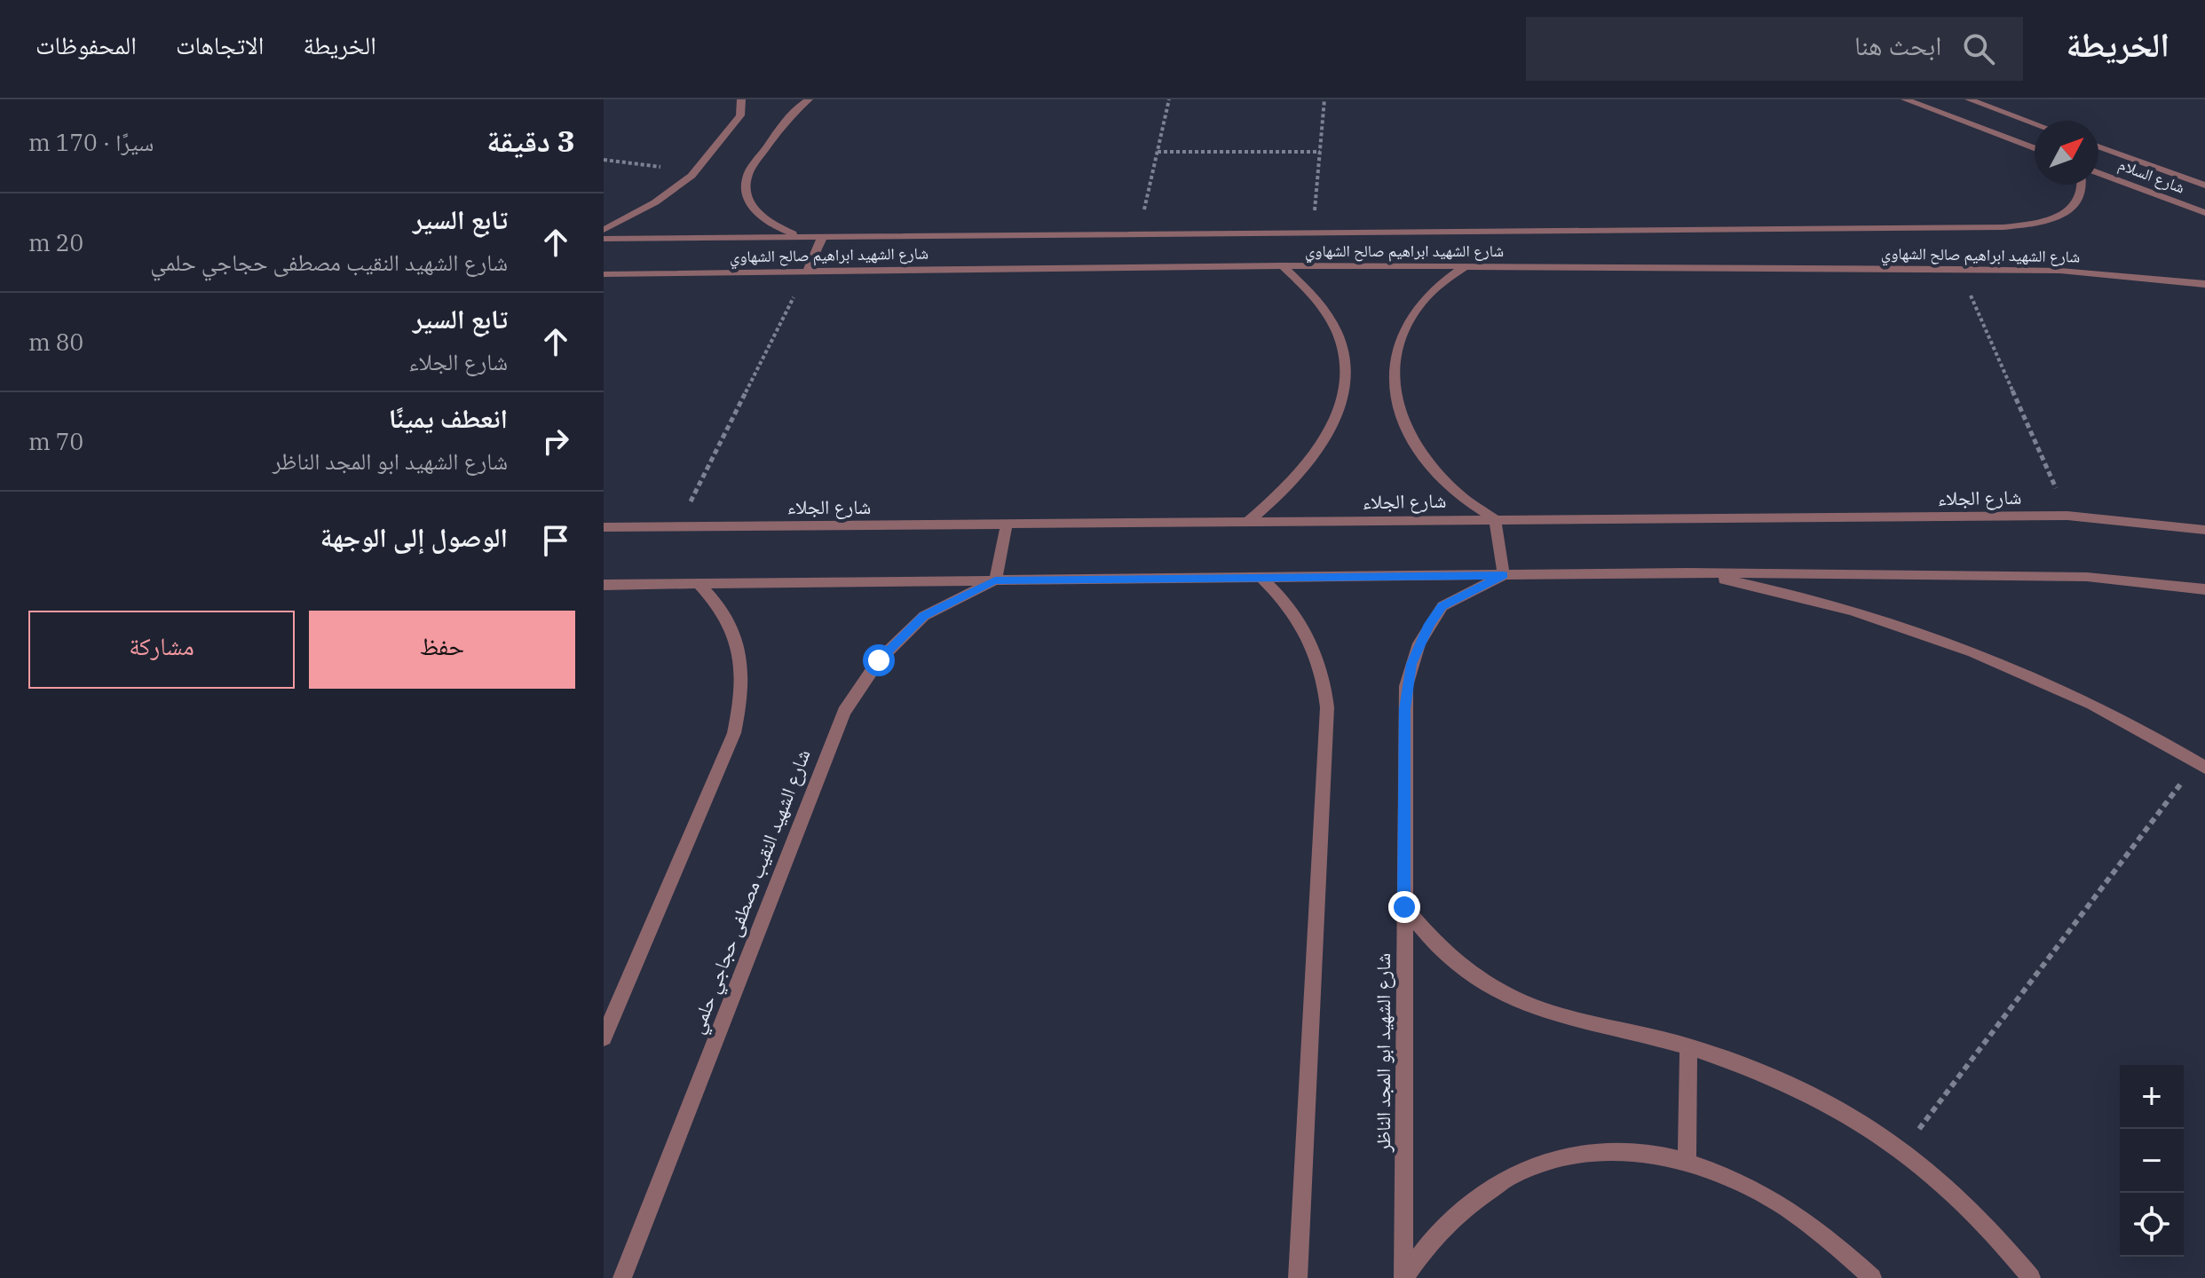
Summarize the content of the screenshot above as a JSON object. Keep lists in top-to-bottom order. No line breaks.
{"streets":{"street":["شارع السلام","شارع الشهيد ابراهيم صالح الشهاوي","شارع الجلاء","شارع الشهيد النقيب مصطفى حجاجي حلمي","شارع الشهيد ابو المجد الناظر"]},"north":"top right","page":{"header":"الخريطة","search":"ابحث هنا","nav":["الخريطة","الاتجاهات","المحفوظات"],"heading":["3 دقيقة","سيرًا · 170 m"],"list":[["تابع السير","شارع الشهيد النقيب مصطفى حجاجي حلمي","20 m"],["تابع السير","شارع الجلاء","80 m"],["انعطف يمينًا","شارع الشهيد ابو المجد الناظر","70 m"],"الوصول إلى الوجهة"],"buttons":["حفظ","مشاركة"],"map_buttons":["+","−"]}}
